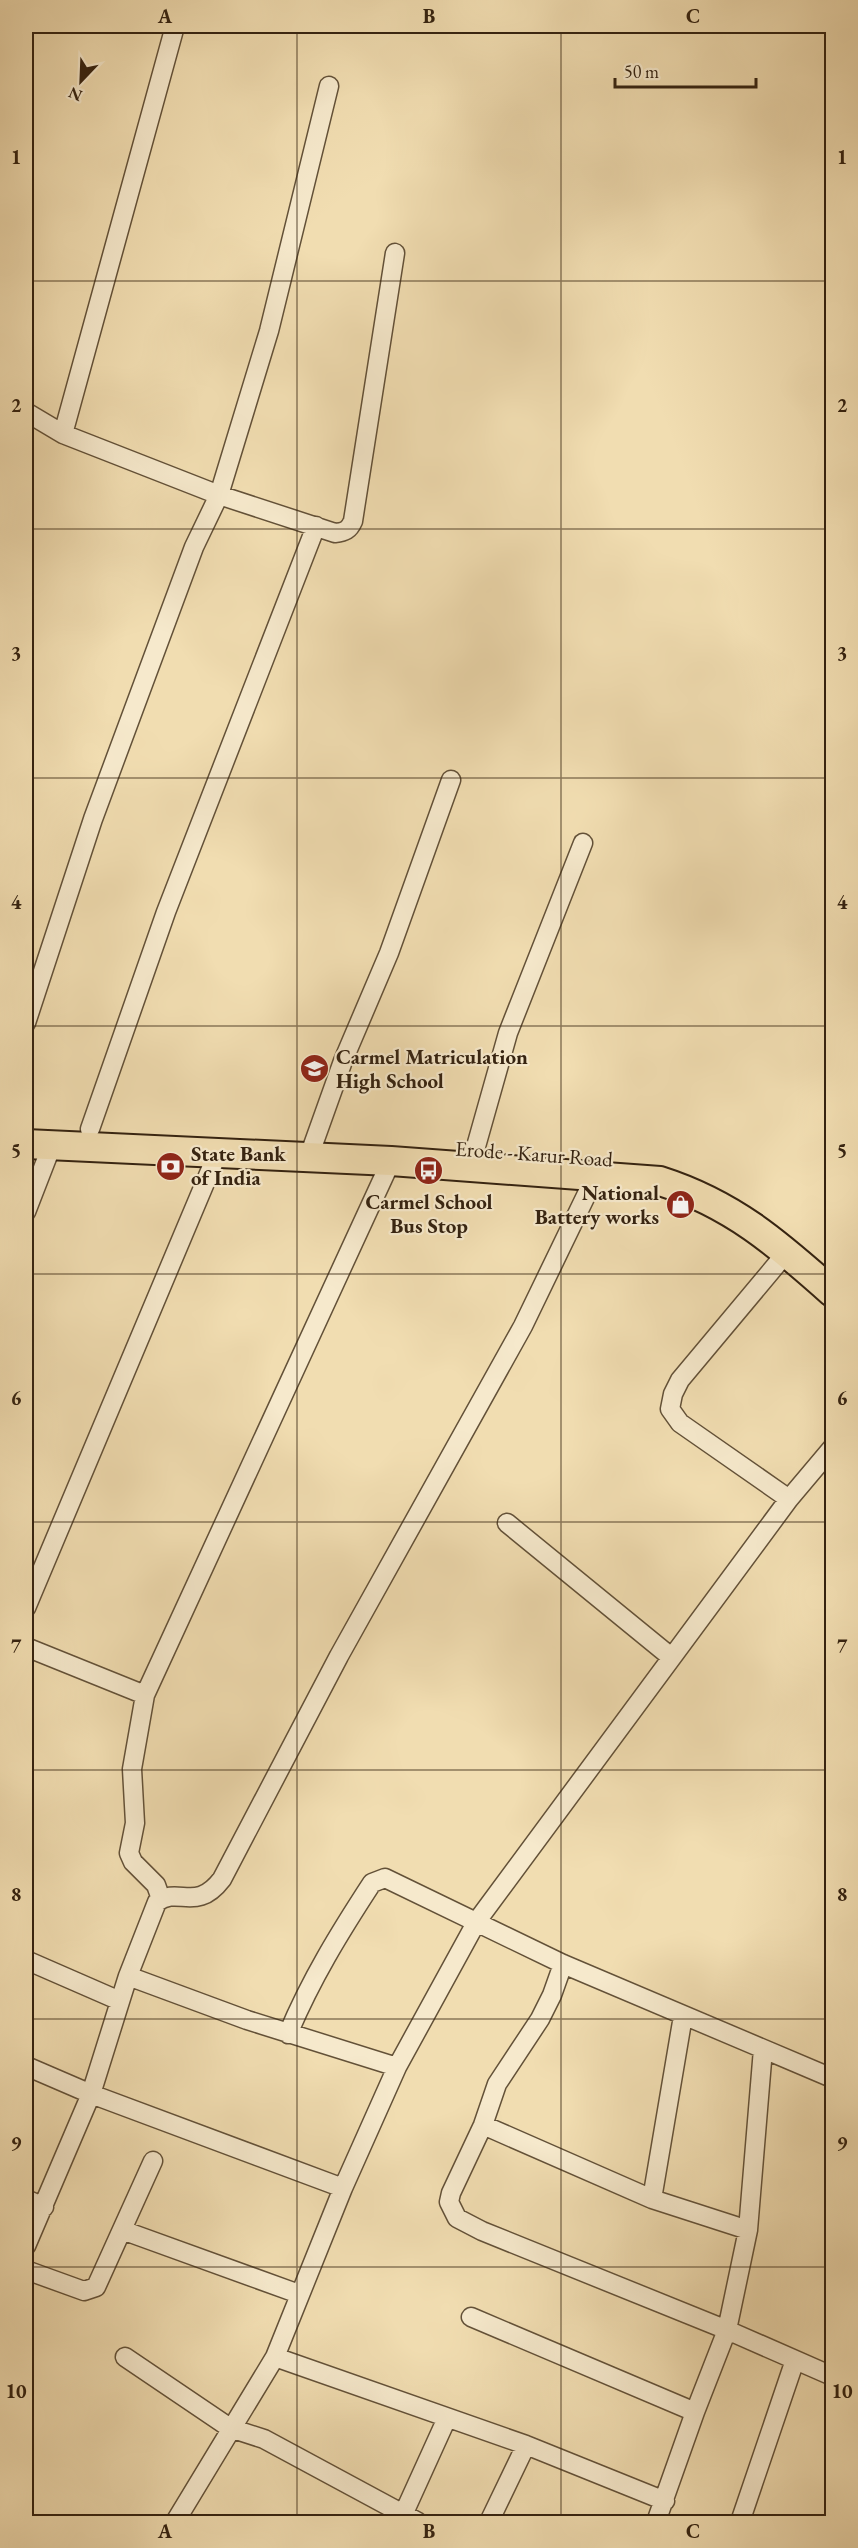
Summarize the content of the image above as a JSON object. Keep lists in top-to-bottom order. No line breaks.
{"streets":{"main road":["Erode - Karur Road"]},"places":{"school or university":["Carmel Matriculation High School"],"bank":["State Bank of India"],"bus stop":["Carmel School Bus Stop"],"shop":["National Battery works"]},"scale_bar":"50 m","north":"bottom left","grid":{"columns":["A","B","C"],"rows":["1","2","3","4","5","6","7","8","9","10"]}}
